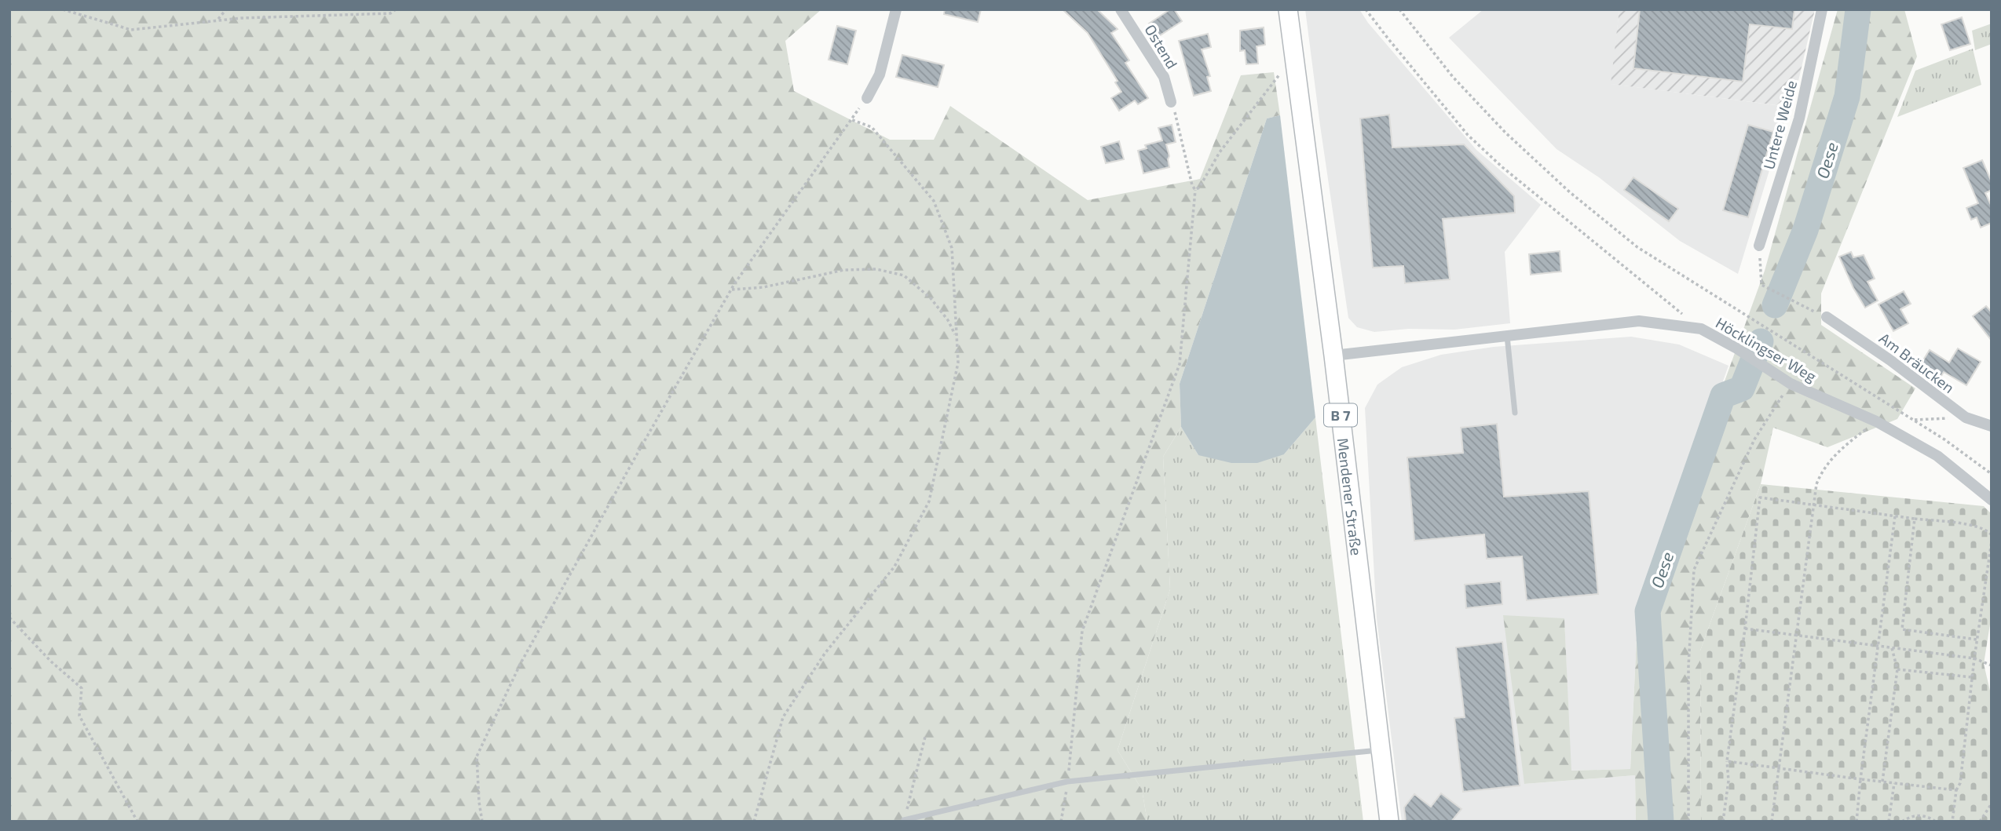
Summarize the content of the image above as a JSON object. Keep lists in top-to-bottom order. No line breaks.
{"streets":{"main road":["B 7","Mendener Straße"],"street":["Ostend","Untere Weide","Höcklingser Weg","Am Bräucken"]},"crossings":[["Höcklingser Weg","Mendener Straße"]],"water":["Oese"]}
